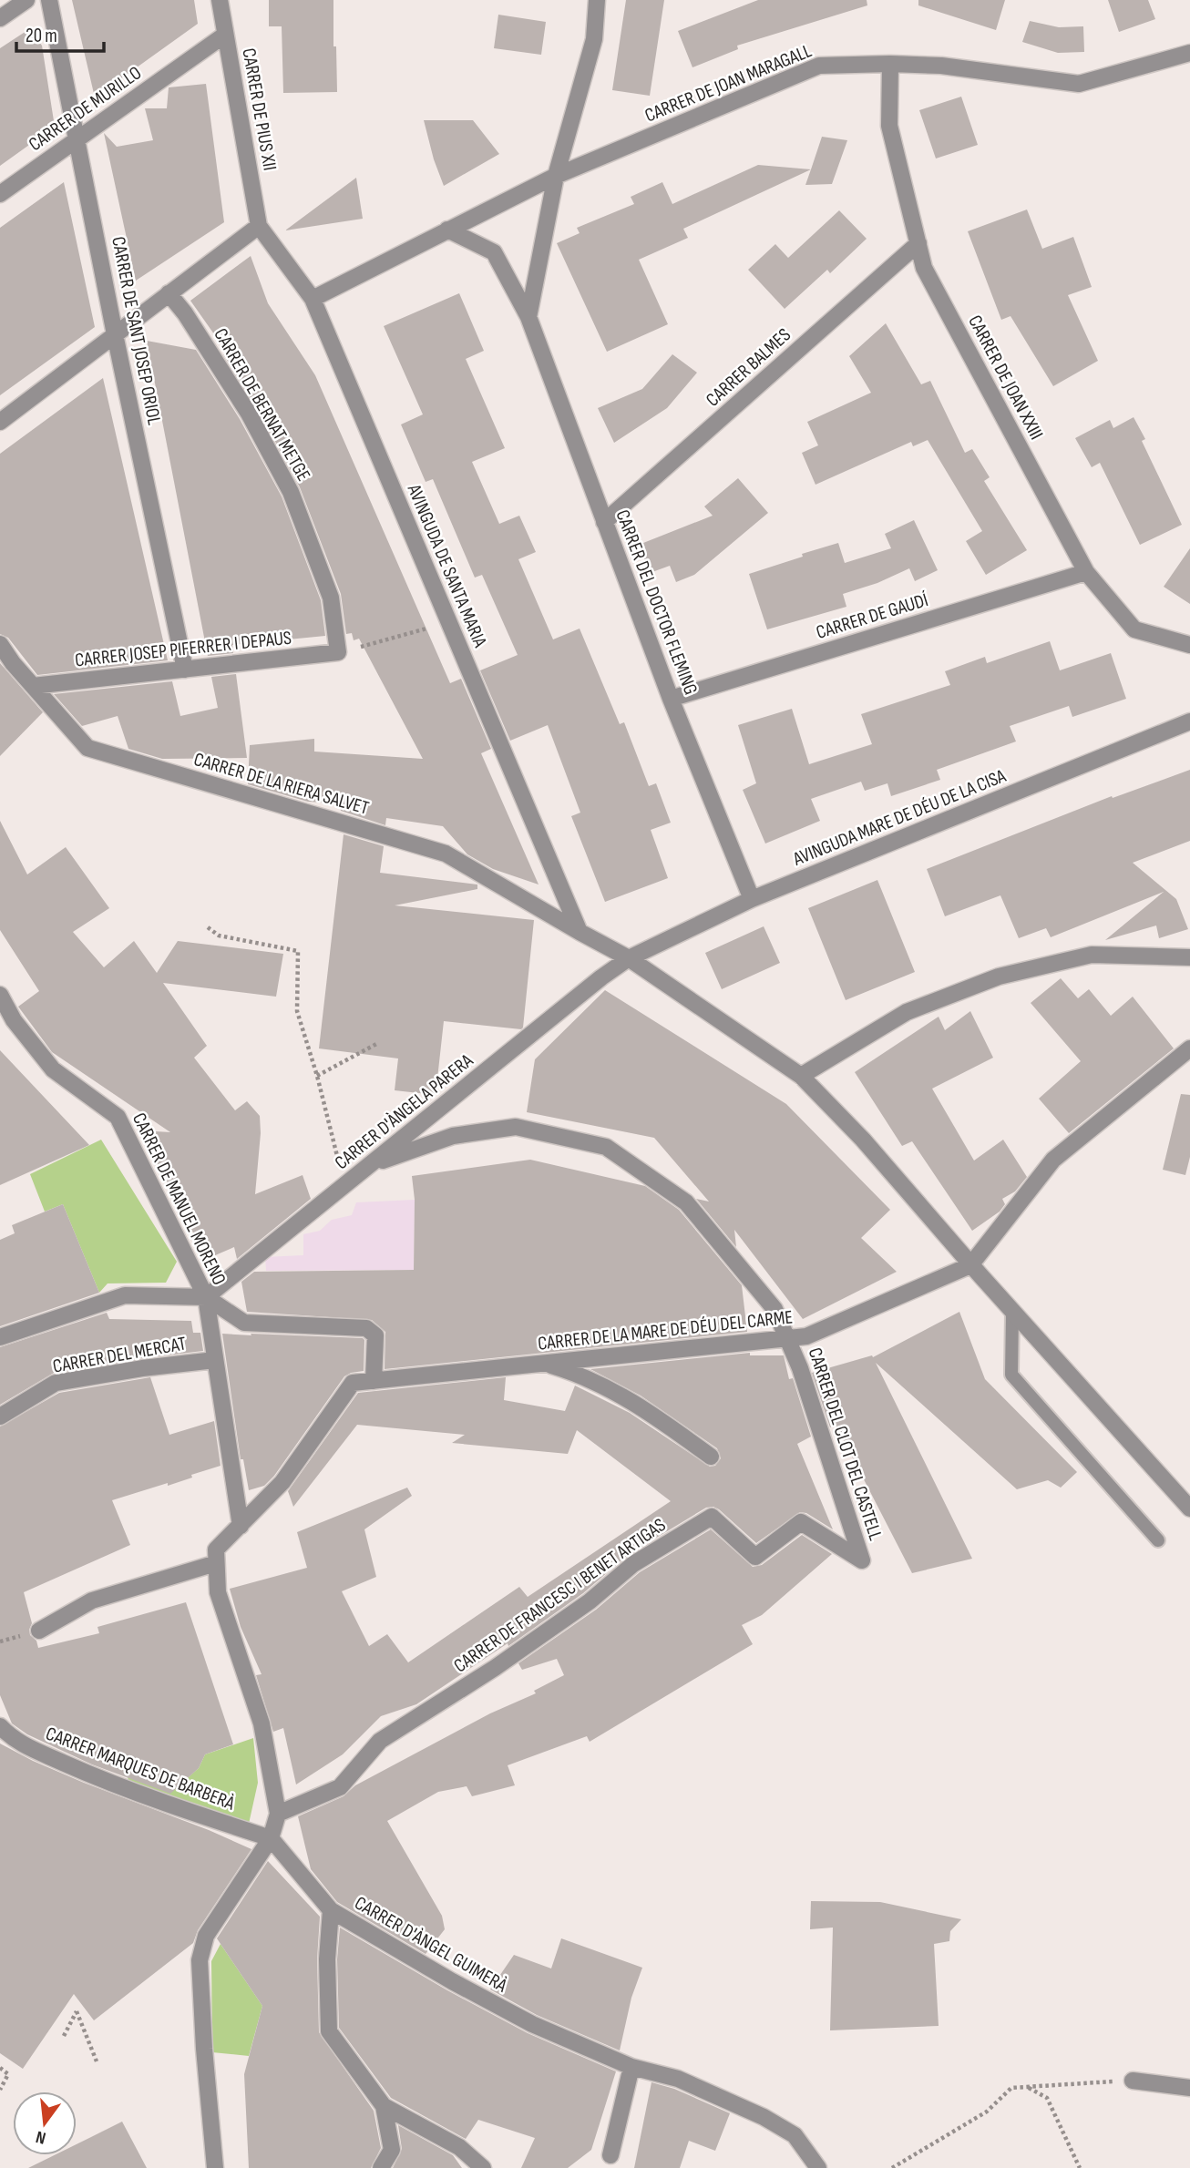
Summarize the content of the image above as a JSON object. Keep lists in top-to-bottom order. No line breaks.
{"streets":{"street":["CARRER DE JOAN MARAGALL","CARRER DE MURILLO","CARRER DE PIUS XII","CARRER DE SANT JOSEP ORIOL","CARRER BALMES","CARRER DE JOAN XXIII","CARRER DE BERNAT METGE","AVINGUDA DE SANTA MARIA","CARRER DEL DOCTOR FLEMING","CARRER DE GAUDÍ","CARRER JOSEP PIFERRER I DEPAUS","CARRER DE LA RIERA SALVET","AVINGUDA MARE DE DÉU DE LA CISA","CARRER D'ÀNGELA PARERA","CARRER DE MANUEL MORENO","CARRER DE LA MARE DE DÉU DEL CARME","CARRER DEL MERCAT","CARRER DEL CLOT DEL CASTELL","CARRER DE FRANCESC I BENET ARTIGAS","CARRER MARQUES DE BARBERÀ","CARRER D'ÀNGEL GUIMERÀ"]},"crossings":[["CARRER DE JOAN MARAGALL","CARRER DE JOAN XXIII"],["CARRER DE JOAN MARAGALL","AVINGUDA DE SANTA MARIA"],["CARRER DE JOAN MARAGALL","CARRER DEL DOCTOR FLEMING"],["CARRER DE MURILLO","CARRER DE PIUS XII"],["CARRER DE MURILLO","CARRER DE SANT JOSEP ORIOL"],["CARRER DE PIUS XII","AVINGUDA DE SANTA MARIA"],["CARRER DE SANT JOSEP ORIOL","CARRER JOSEP PIFERRER I DEPAUS"],["CARRER BALMES","CARRER DE JOAN XXIII"],["CARRER BALMES","CARRER DEL DOCTOR FLEMING"],["CARRER DE JOAN XXIII","CARRER DE GAUDÍ"],["CARRER DE BERNAT METGE","CARRER JOSEP PIFERRER I DEPAUS"],["AVINGUDA DE SANTA MARIA","CARRER DE LA RIERA SALVET"],["CARRER DEL DOCTOR FLEMING","CARRER DE GAUDÍ"],["CARRER DEL DOCTOR FLEMING","AVINGUDA MARE DE DÉU DE LA CISA"],["CARRER JOSEP PIFERRER I DEPAUS","CARRER DE LA RIERA SALVET"],["CARRER DE LA RIERA SALVET","AVINGUDA MARE DE DÉU DE LA CISA"],["CARRER DE LA RIERA SALVET","CARRER D'ÀNGELA PARERA"],["CARRER DE LA RIERA SALVET","CARRER DE LA MARE DE DÉU DEL CARME"],["AVINGUDA MARE DE DÉU DE LA CISA","CARRER D'ÀNGELA PARERA"],["CARRER D'ÀNGELA PARERA","CARRER DE MANUEL MORENO"],["CARRER D'ÀNGELA PARERA","CARRER DEL CLOT DEL CASTELL"],["CARRER DE MANUEL MORENO","CARRER DE LA MARE DE DÉU DEL CARME"],["CARRER DE MANUEL MORENO","CARRER DEL MERCAT"],["CARRER DE LA MARE DE DÉU DEL CARME","CARRER DEL CLOT DEL CASTELL"],["CARRER DEL CLOT DEL CASTELL","CARRER DE FRANCESC I BENET ARTIGAS"],["CARRER MARQUES DE BARBERÀ","CARRER D'ÀNGEL GUIMERÀ"]],"scale_bar":"20 m","north":"bottom"}
